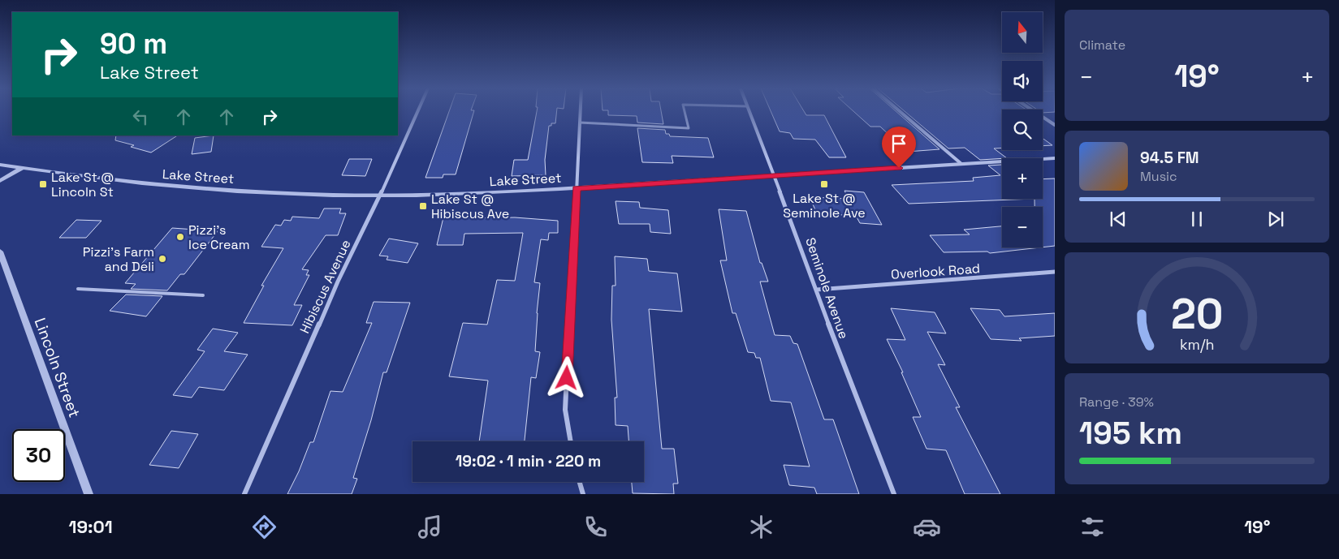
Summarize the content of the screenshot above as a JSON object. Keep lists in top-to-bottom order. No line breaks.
{"streets":{"street":["Lake Street","Overlook Road","Hibiscus Avenue","Seminole Avenue","Lincoln Street"]},"crossings":[["Lake Street","Hibiscus Avenue"],["Lake Street","Seminole Avenue"],["Overlook Road","Seminole Avenue"]],"places":{"transit":["Lake St @ Lincoln St","Lake St @ Seminole Ave","Lake St @ Hibiscus Ave"],"other":["Pizzi's Ice Cream","Pizzi's Farm and Deli"]},"north":"top","page":{"tile":["Climate",["Range · 39%","195 km"]],"map_buttons":["+","−"],"turn":["90 m","Lake Street"],"heat":["−","19°","+"],"song":["94.5 FM","Music"],"limit":"30","trip":"19:02 · 1 min · 220 m","tabs":["19:01","19°"],"gauge":["20","km/h"]}}
